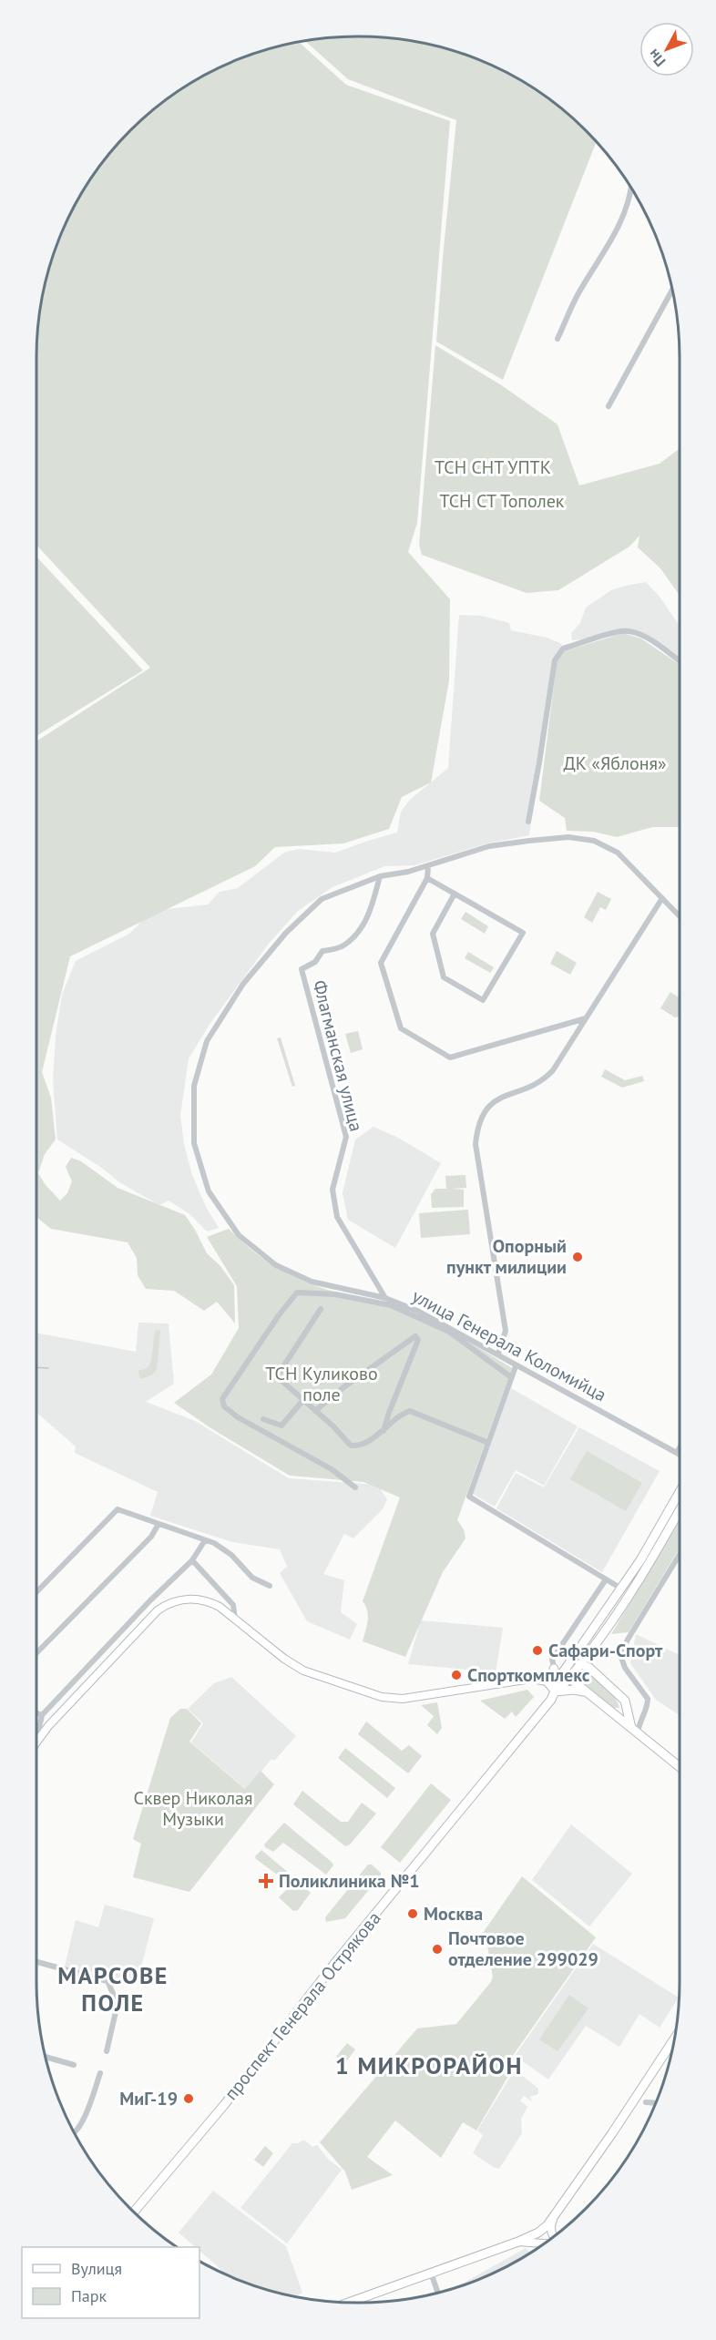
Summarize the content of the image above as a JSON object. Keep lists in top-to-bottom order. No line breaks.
{"streets":{"main road":["проспект Генерала Острякова"],"street":["Флагманская улица","улица Генерала Коломийца"]},"crossings":[["Флагманская улица","улица Генерала Коломийца"]],"districts":["МАРСОВЕ ПОЛЕ","1 МИКРОРАЙОН"],"parks":["ТСН СНТ УПТК","ТСН СТ Тополек","ДК «Яблоня»","ТСН Куликово поле","Сквер Николая Музыки"],"places":{"other":["Опорный пункт милиции","Сафари-Спорт","Спорткомплекс","Москва","Почтовое отделение 299029","МиГ-19"],"health":["Поликлиника №1"]},"legend":["Вулиця","Парк"],"north":"bottom left"}
